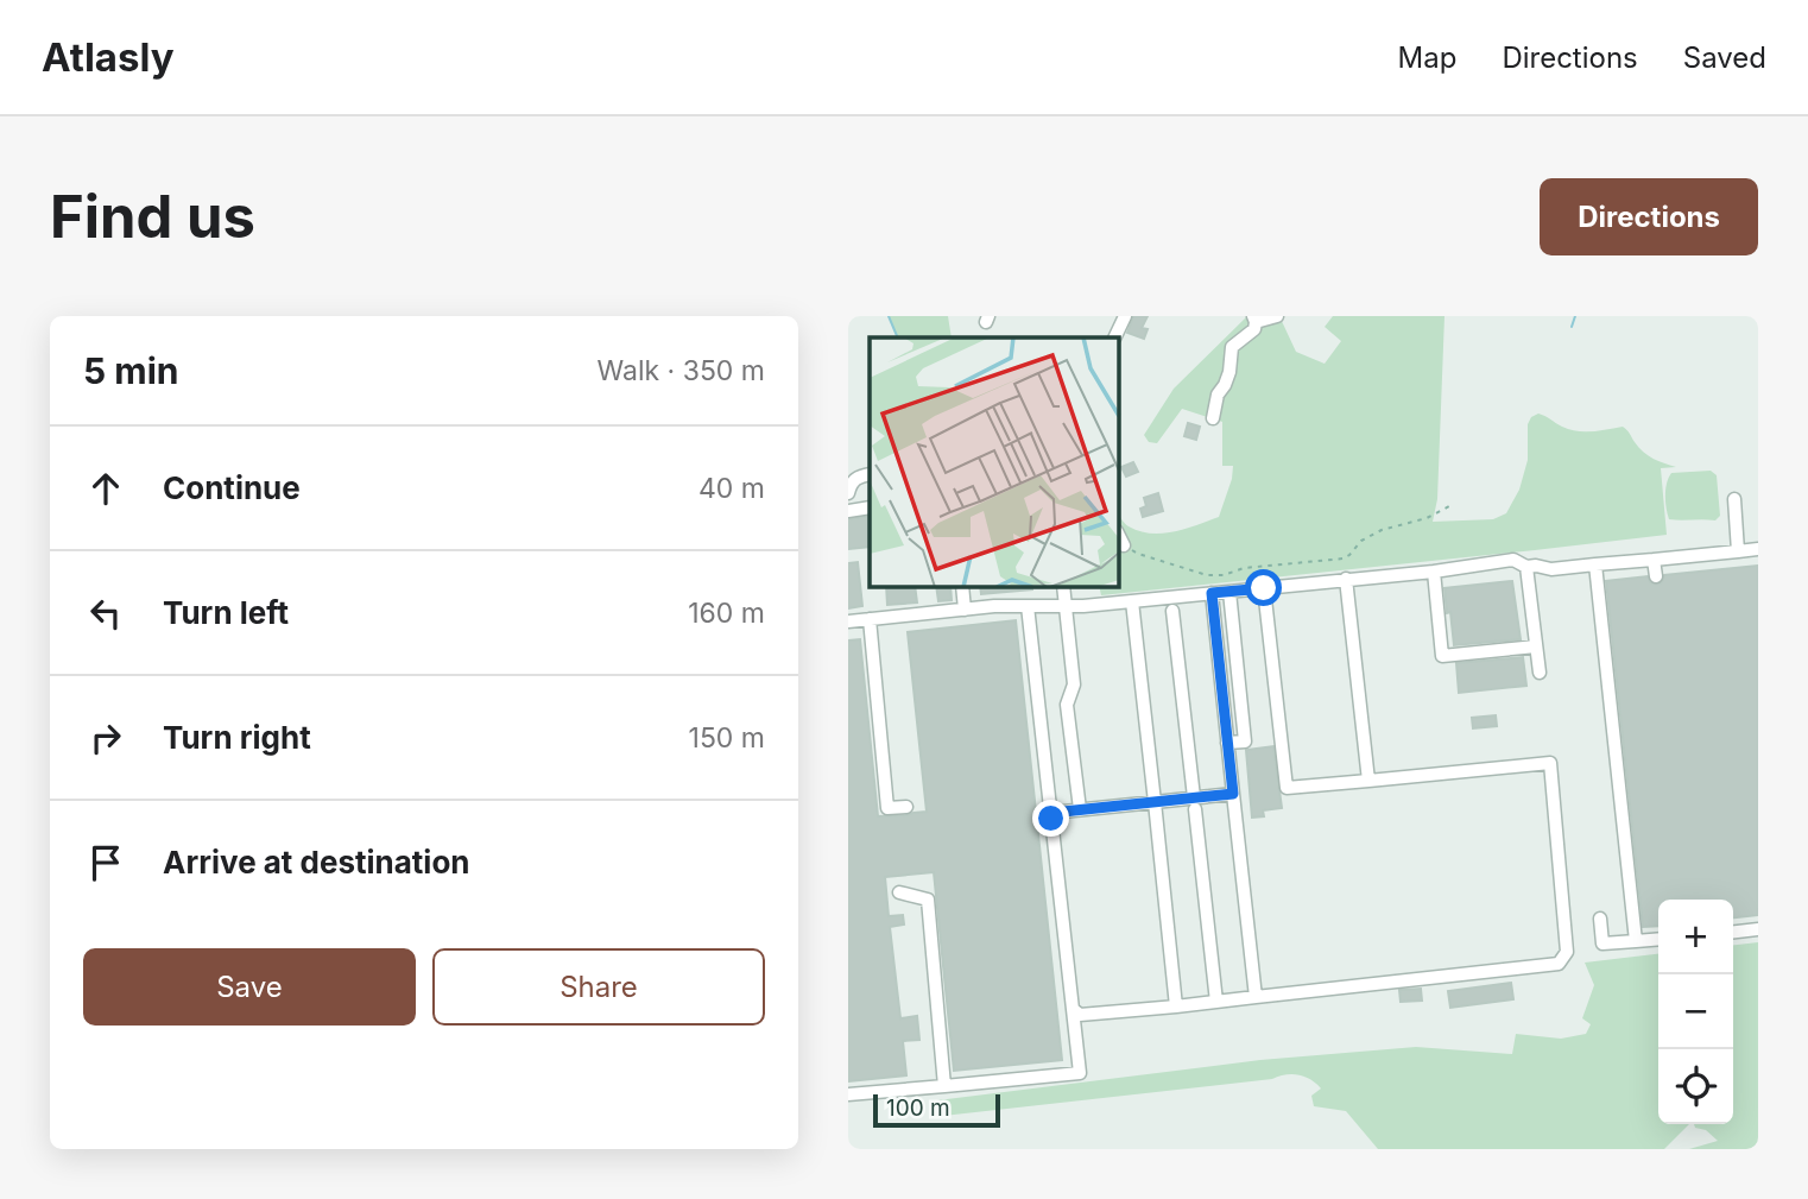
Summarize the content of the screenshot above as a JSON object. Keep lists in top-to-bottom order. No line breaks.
{"scale_bar":"100 m","page":{"header":"Atlasly","nav":["Map","Directions","Saved"],"buttons":["Directions",["Save","Share"]],"title":"Find us","heading":["5 min","Walk · 350 m"],"list":[["Continue","40 m"],["Turn left","160 m"],["Turn right","150 m"],"Arrive at destination"],"map_buttons":["+","−"],"scale":"100 m"}}
